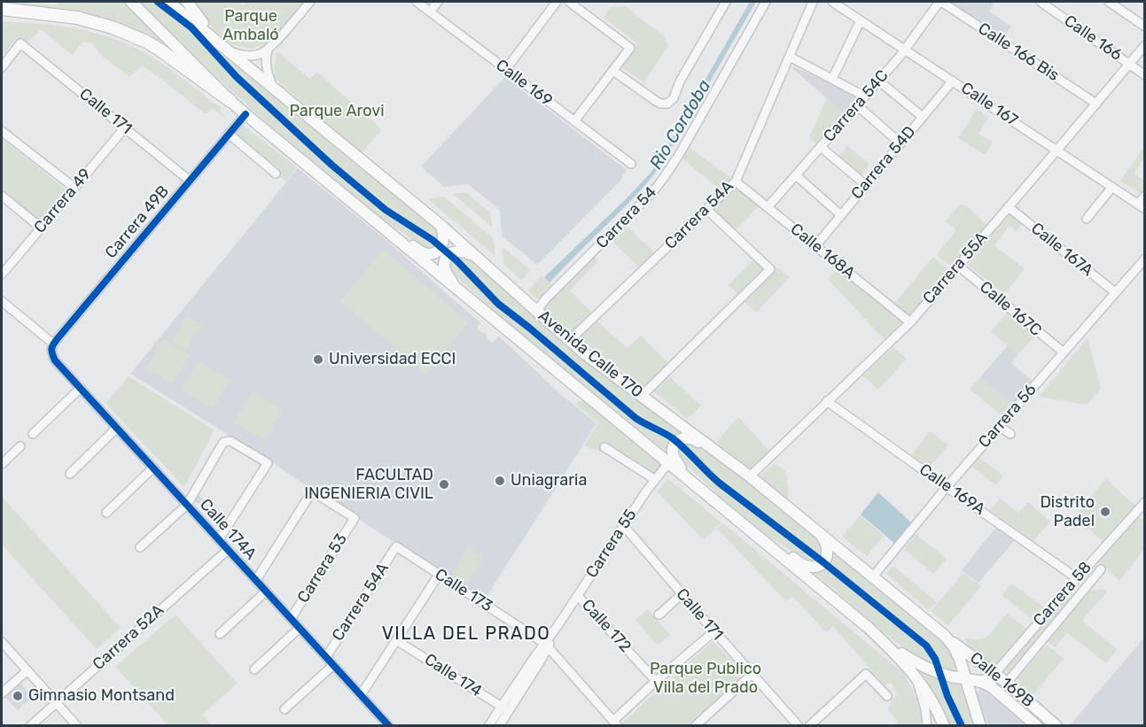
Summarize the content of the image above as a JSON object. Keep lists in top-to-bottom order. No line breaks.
{"streets":{"main road":["Avenida Calle 170","Calle 169B"],"street":["Calle 166","Calle 166 Bis","Calle 169","Calle 167","Carrera 54C","Calle 171","Carrera 54D","Carrera 49","Carrera 54A","Carrera 54","Carrera 49B","Calle 167A","Calle 168A","Carrera 55A","Calle 167C","Carrera 56","Calle 169A","Calle 174A","Carrera 55","Carrera 53","Calle 173","Carrera 58","Calle 172","Carrera 52A","Calle 174"]},"crossings":[["Calle 166","Carrera 55A"],["Calle 166 Bis","Carrera 54C"],["Calle 166 Bis","Carrera 55A"],["Calle 167","Carrera 54C"],["Calle 167","Carrera 54D"],["Calle 167","Carrera 55A"],["Carrera 54C","Calle 168A"],["Calle 171","Carrera 49"],["Calle 171","Carrera 49B"],["Calle 171","Carrera 55"],["Carrera 54D","Calle 168A"],["Carrera 54A","Calle 168A"],["Carrera 54A","Avenida Calle 170"],["Carrera 54A","Calle 174A"],["Carrera 54A","Calle 173"],["Carrera 54","Avenida Calle 170"],["Carrera 49B","Avenida Calle 170"],["Carrera 49B","Calle 174A"],["Calle 167A","Carrera 55A"],["Calle 167A","Carrera 56"],["Calle 168A","Carrera 55A"],["Carrera 55A","Calle 167C"],["Carrera 55A","Avenida Calle 170"],["Carrera 55A","Calle 169A"],["Calle 167C","Carrera 56"],["Avenida Calle 170","Carrera 56"],["Avenida Calle 170","Carrera 55"],["Avenida Calle 170","Calle 169B"],["Carrera 56","Calle 169A"],["Calle 169A","Carrera 58"],["Calle 174A","Carrera 53"],["Calle 174A","Carrera 52A"],["Carrera 55","Calle 173"],["Carrera 55","Calle 172"],["Carrera 55","Calle 174"],["Carrera 58","Calle 169B"]],"districts":["VILLA DEL PRADO"],"water":["Rio Cordoba"],"parks":["Parque Ambaló","Parque Arovi","Parque Publico Villa del Prado"],"places":["Universidad ECCI","Uniagraria","FACULTAD INGENIERIA CIVIL","Distrito Padel","Gimnasio Montsand"]}
